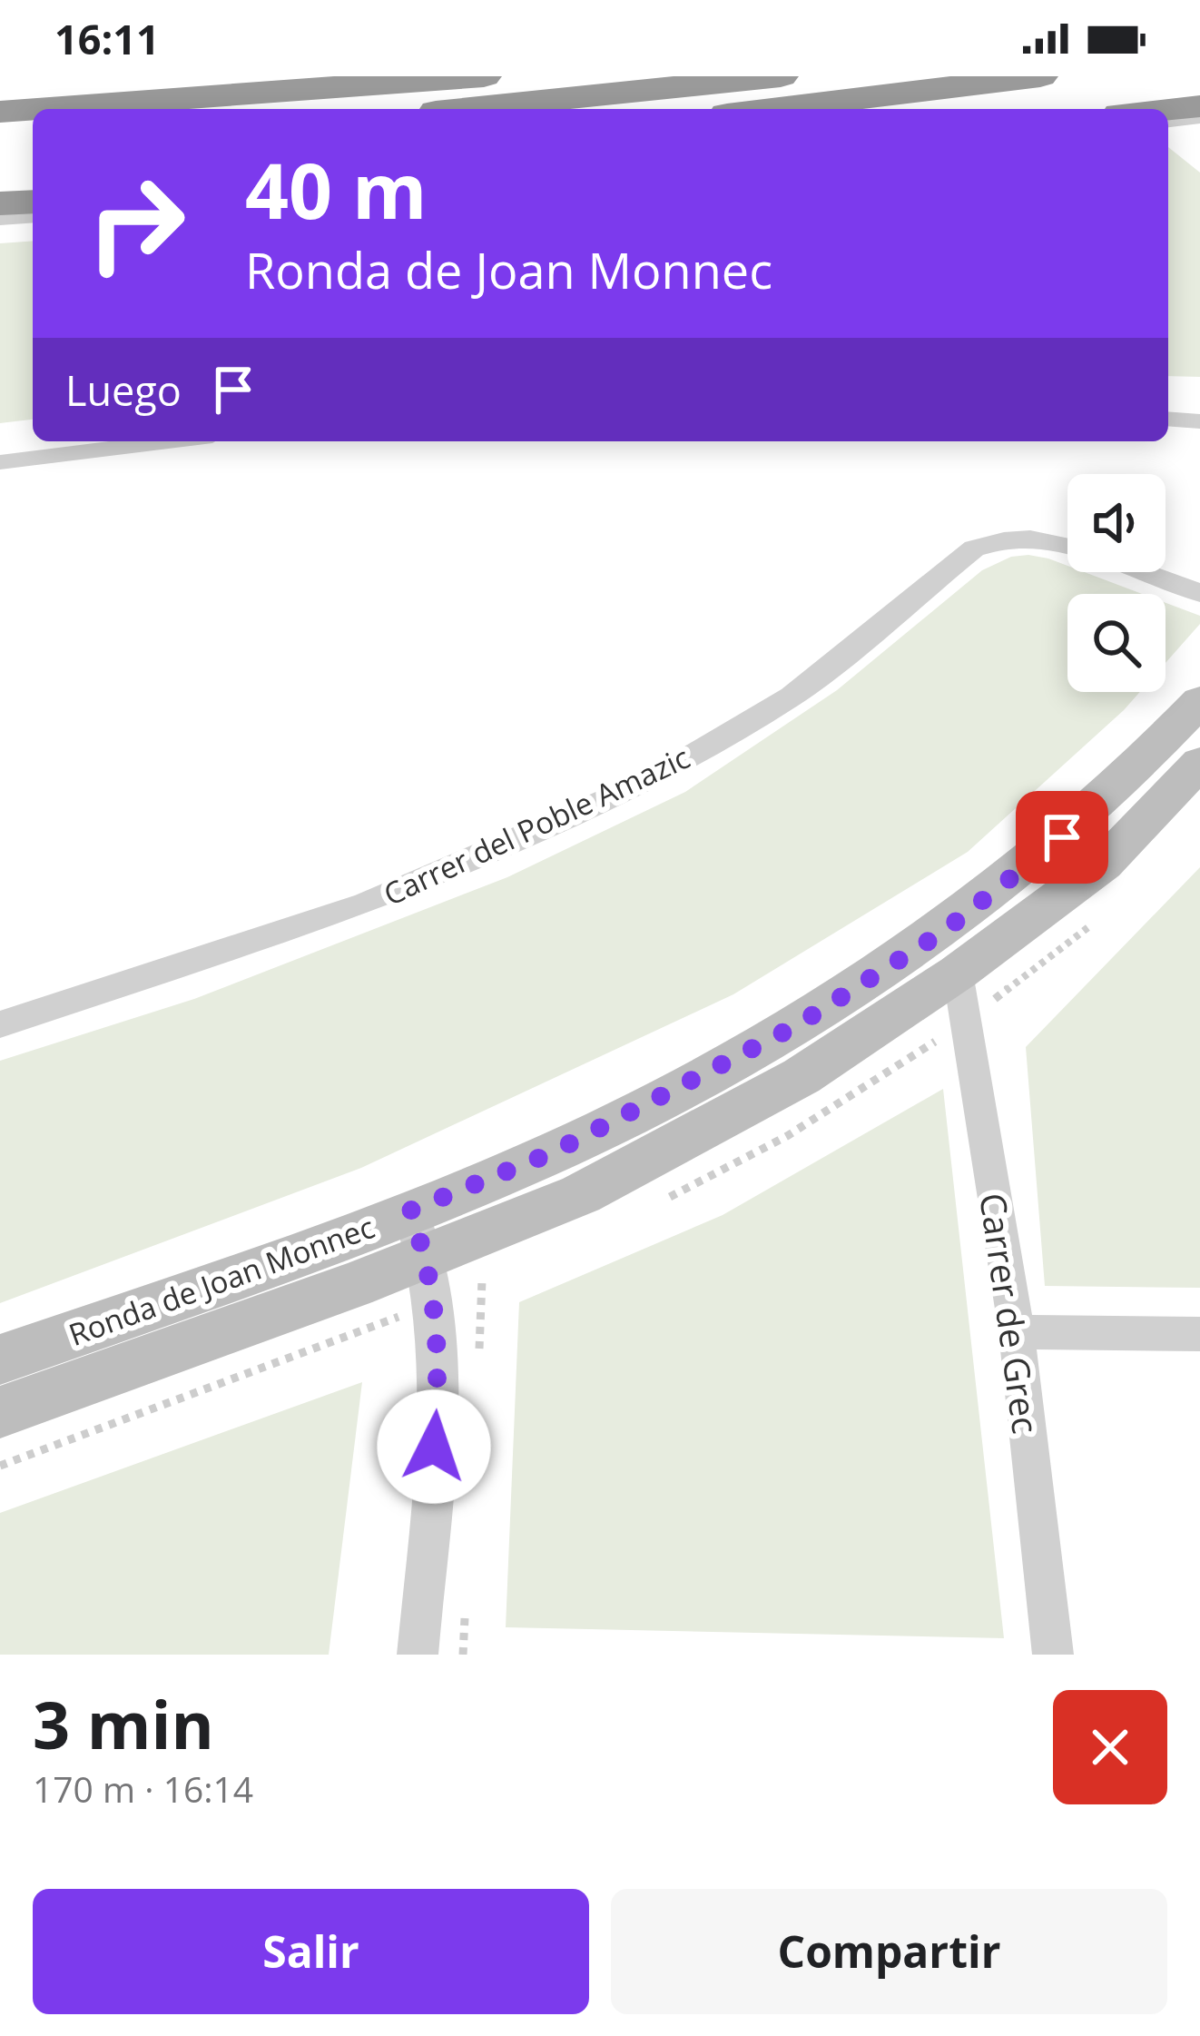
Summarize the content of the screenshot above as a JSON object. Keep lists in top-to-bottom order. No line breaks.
{"streets":{"street":["Carrer del Poble Amazic","Ronda de Joan Monnec","Carrer de Grec"]},"crossings":[["Ronda de Joan Monnec","Carrer de Grec"]],"page":{"status":"16:11","turn":["40 m","Ronda de Joan Monnec"],"then":"Luego","heading":["3 min","170 m · 16:14"],"buttons":["Salir","Compartir"]}}
